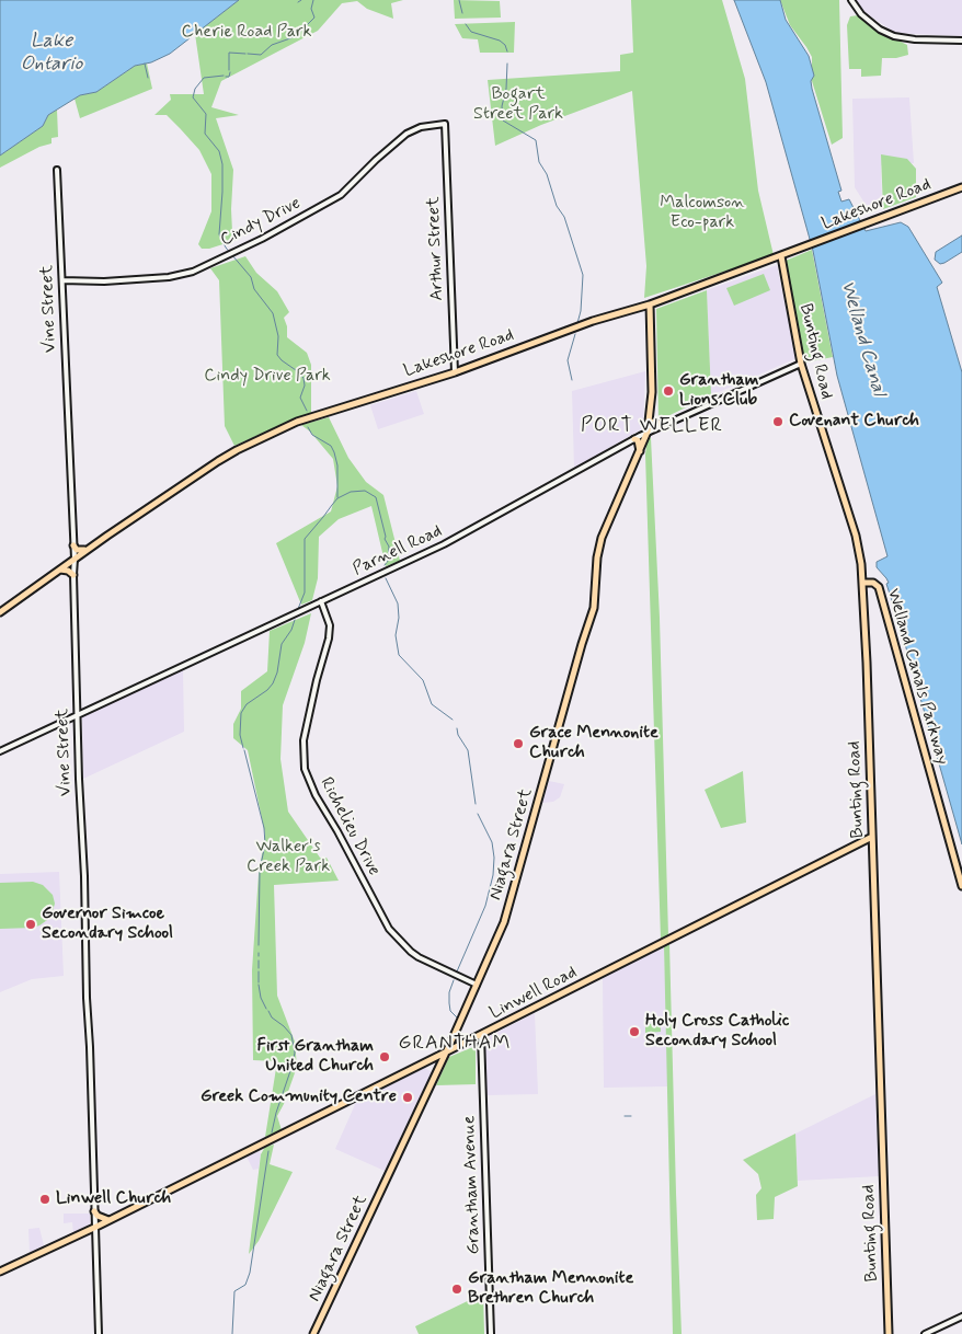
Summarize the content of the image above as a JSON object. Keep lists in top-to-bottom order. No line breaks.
{"streets":{"main road":["Lakeshore Road","Bunting Road","Welland Canals Parkway","Niagara Street","Linwell Road"],"street":["Cindy Drive","Arthur Street","Vine Street","Parnell Road","Richelieu Drive","Grantham Avenue"]},"crossings":[["Lakeshore Road","Arthur Street"],["Lakeshore Road","Vine Street"],["Lakeshore Road","Bunting Road"],["Lakeshore Road","Niagara Street"],["Cindy Drive","Arthur Street"],["Cindy Drive","Vine Street"],["Vine Street","Parnell Road"],["Vine Street","Linwell Road"],["Bunting Road","Parnell Road"],["Bunting Road","Welland Canals Parkway"],["Bunting Road","Linwell Road"],["Parnell Road","Richelieu Drive"],["Parnell Road","Niagara Street"],["Richelieu Drive","Niagara Street"],["Niagara Street","Linwell Road"],["Linwell Road","Grantham Avenue"]],"districts":["PORT WELLER","GRANTHAM"],"water":["Lake Ontario","Welland Canal"],"parks":["Cherie Road Park","Bogart Street Park","Malcomson Eco-park","Cindy Drive Park","Walker's Creek Park"],"places":["Grantham Lions Club","Covenant Church","Grace Mennonite Church","Governor Simcoe Secondary School","Holy Cross Catholic Secondary School","First Grantham United Church","Greek Community Centre","Linwell Church","Grantham Mennonite Brethren Church"]}
